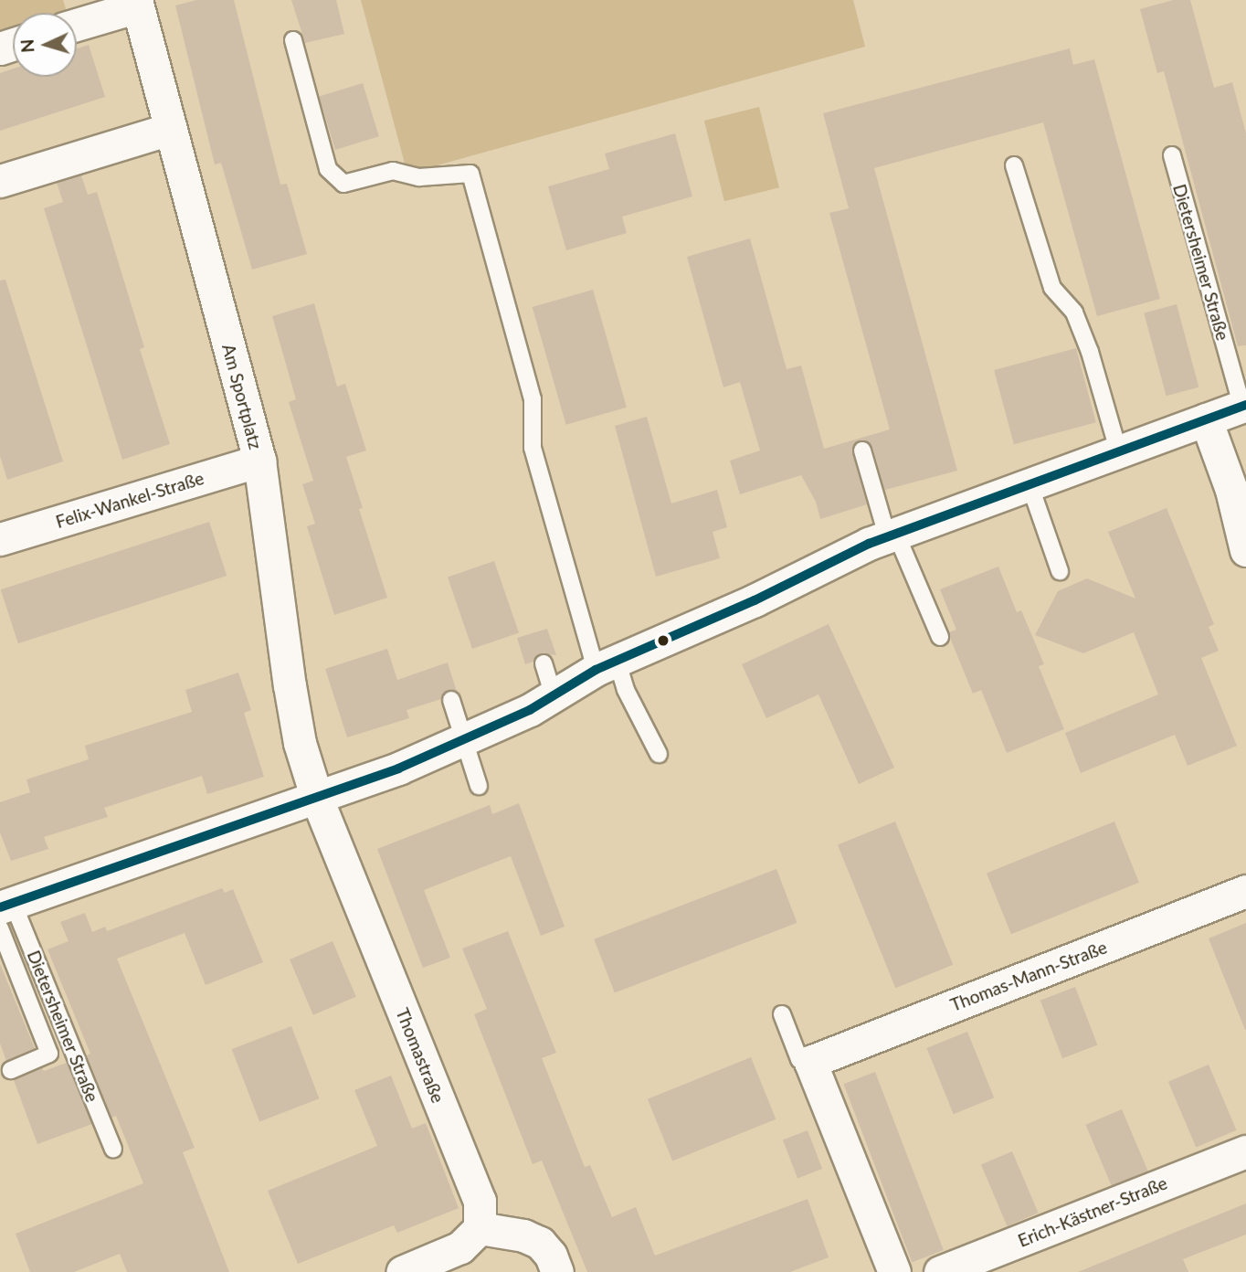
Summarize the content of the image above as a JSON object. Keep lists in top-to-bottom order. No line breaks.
{"streets":{"street":["Dietersheimer Straße","Am Sportplatz","Felix-Wankel-Straße","Thomas-Mann-Straße","Thomastraße","Erich-Kästner-Straße"]},"crossings":[["Dietersheimer Straße","Am Sportplatz"],["Dietersheimer Straße","Thomastraße"],["Am Sportplatz","Felix-Wankel-Straße"],["Am Sportplatz","Thomastraße"]],"north":"left"}
